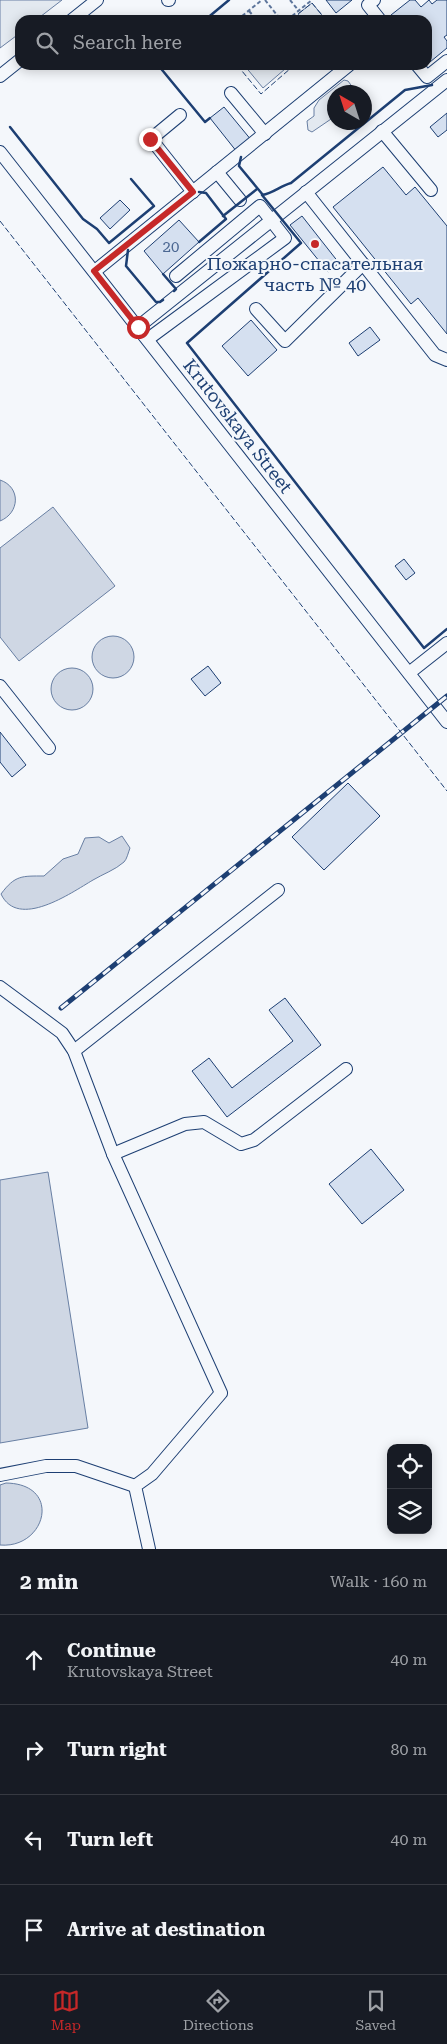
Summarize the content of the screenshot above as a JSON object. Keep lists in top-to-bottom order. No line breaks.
{"streets":{"street":["Krutovskaya Street"]},"places":["Пожарно-спасательная часть № 40"],"house_numbers":["20"],"north":"top left","page":{"search":"Search here","heading":["2 min","Walk · 160 m"],"list":[["Continue","Krutovskaya Street","40 m"],["Turn right","80 m"],["Turn left","40 m"],"Arrive at destination"],"nav":["Map","Directions","Saved"]}}
